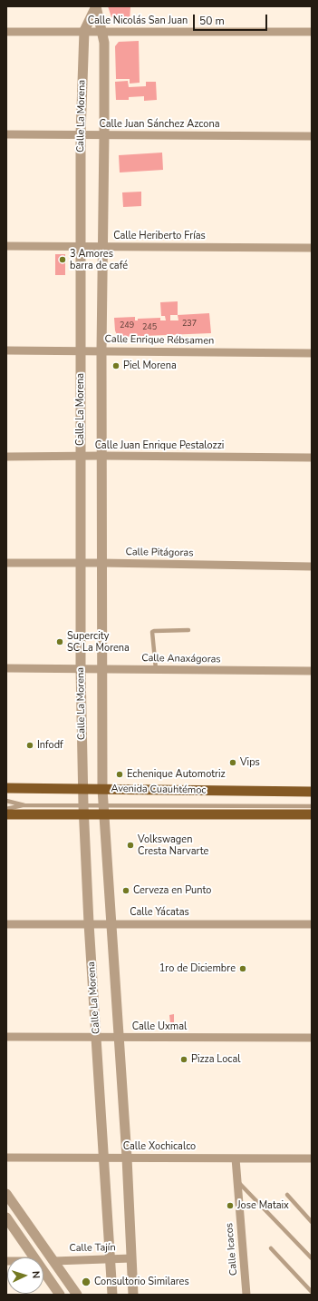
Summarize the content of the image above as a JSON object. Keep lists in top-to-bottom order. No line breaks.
{"streets":{"main road":["Avenida Cuauhtémoc"],"street":["Calle Nicolás San Juan","Calle La Morena","Calle Juan Sánchez Azcona","Calle Heriberto Frías","Calle Enrique Rébsamen","Calle Juan Enrique Pestalozzi","Calle Pitágoras","Calle Anaxágoras","Calle Yácatas","Calle Uxmal","Calle Xochicalco","Calle Tajín","Calle Icacos"]},"crossings":[["Calle Nicolás San Juan","Calle La Morena"],["Calle La Morena","Calle Juan Sánchez Azcona"],["Calle La Morena","Calle Heriberto Frías"],["Calle La Morena","Calle Enrique Rébsamen"],["Calle La Morena","Calle Juan Enrique Pestalozzi"],["Calle La Morena","Calle Pitágoras"],["Calle La Morena","Calle Anaxágoras"],["Calle La Morena","Avenida Cuauhtémoc"],["Calle La Morena","Calle Yácatas"],["Calle La Morena","Calle Uxmal"],["Calle La Morena","Calle Xochicalco"],["Calle La Morena","Calle Tajín"],["Calle Xochicalco","Calle Icacos"]],"places":["3 Amores barra de café","Piel Morena","Supercity SC La Morena","Infodf","Vips","Echenique Automotriz","Volkswagen Cresta Narvarte","Cerveza en Punto","1ro de Diciembre","Pizza Local","Jose Mataix","Consultorio Similares"],"house_numbers":["237","249","245"],"scale_bar":"50 m","north":"right"}
